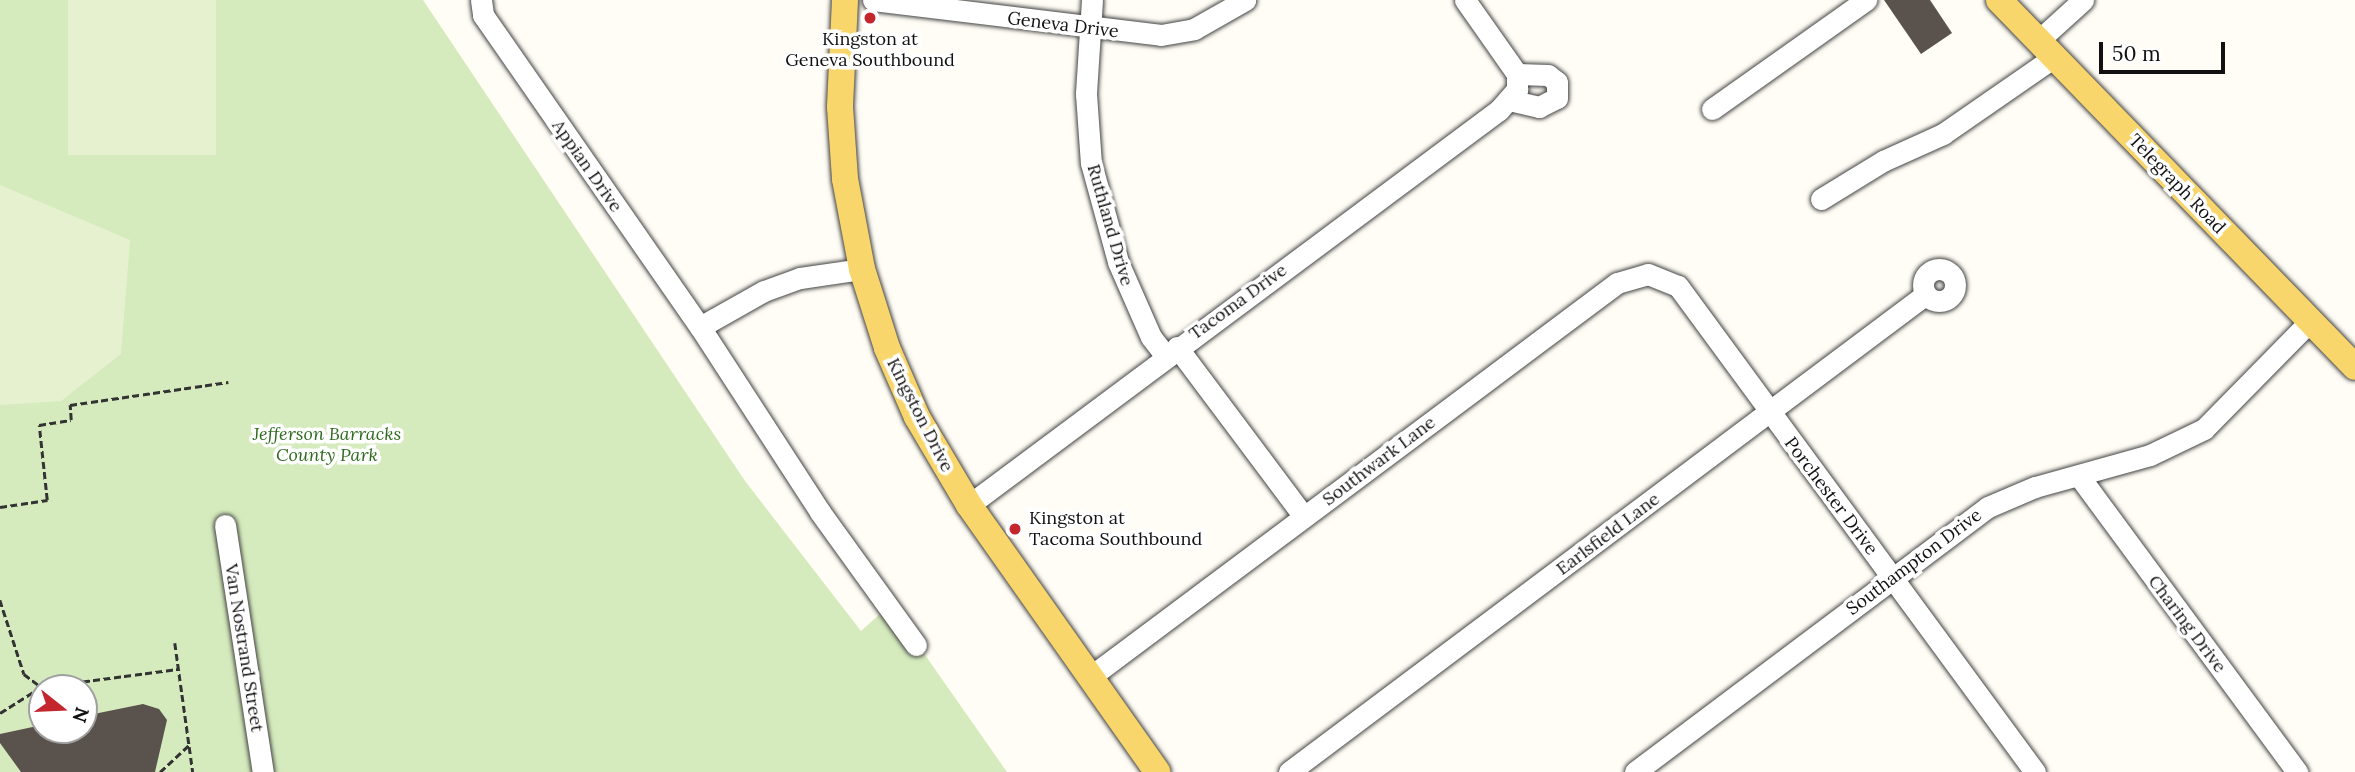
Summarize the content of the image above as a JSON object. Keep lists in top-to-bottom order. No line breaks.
{"streets":{"main road":["Telegraph Road","Kingston Drive"],"street":["Geneva Drive","Appian Drive","Ruthland Drive","Tacoma Drive","Southwark Lane","Porchester Drive","Earlsfield Lane","Southampton Drive","Charing Drive","Van Nostrand Street"]},"crossings":[["Geneva Drive","Ruthland Drive"],["Telegraph Road","Southampton Drive"],["Ruthland Drive","Tacoma Drive"],["Ruthland Drive","Southwark Lane"],["Tacoma Drive","Kingston Drive"],["Kingston Drive","Southwark Lane"],["Southwark Lane","Porchester Drive"],["Porchester Drive","Earlsfield Lane"],["Porchester Drive","Southampton Drive"],["Southampton Drive","Charing Drive"]],"parks":["Jefferson Barracks County Park"],"places":["Kingston at Geneva Southbound","Kingston at Tacoma Southbound"],"scale_bar":"50 m","north":"right"}
